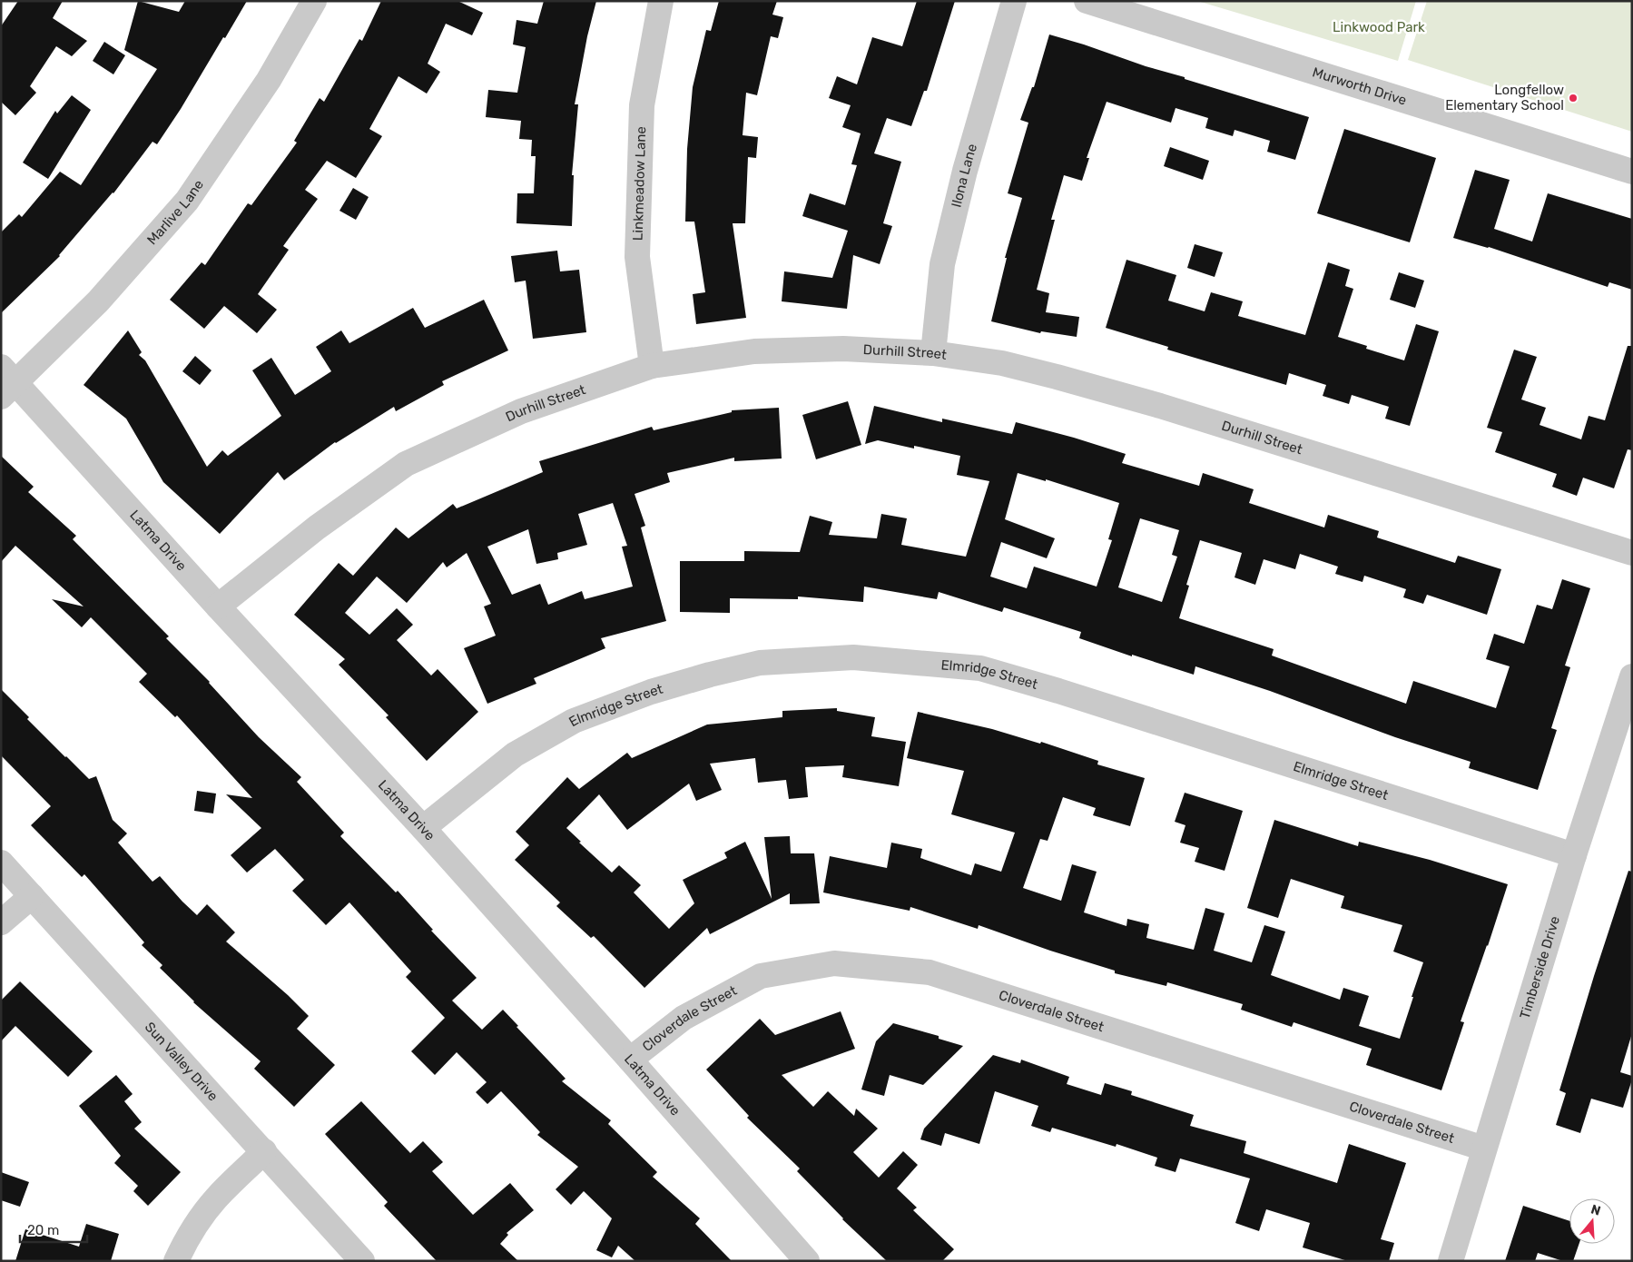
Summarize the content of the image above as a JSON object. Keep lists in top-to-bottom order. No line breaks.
{"streets":{"street":["Murworth Drive","Ilona Lane","Linkmeadow Lane","Marlive Lane","Durhill Street","Latma Drive","Elmridge Street","Timberside Drive","Cloverdale Street","Sun Valley Drive"]},"crossings":[["Ilona Lane","Durhill Street"],["Linkmeadow Lane","Durhill Street"],["Marlive Lane","Latma Drive"],["Durhill Street","Latma Drive"],["Latma Drive","Elmridge Street"],["Latma Drive","Cloverdale Street"],["Elmridge Street","Timberside Drive"],["Timberside Drive","Cloverdale Street"]],"parks":["Linkwood Park"],"places":["Longfellow Elementary School"],"scale_bar":"20 m","north":"top"}
